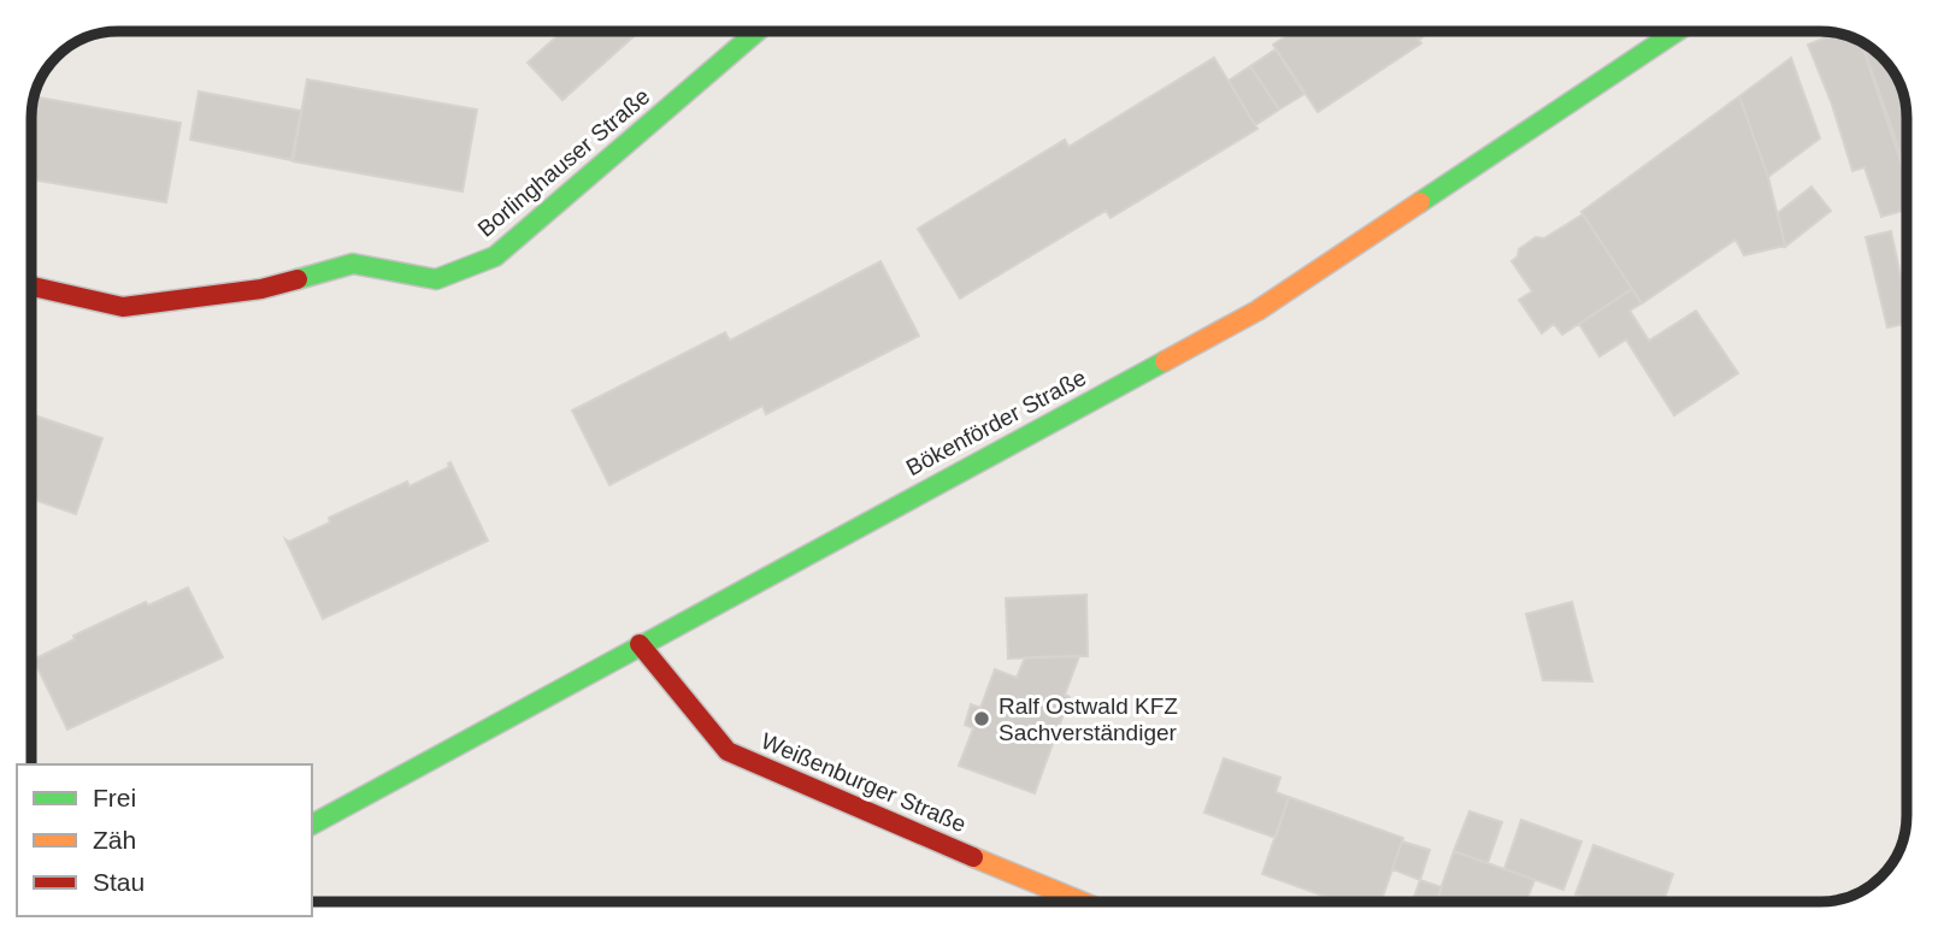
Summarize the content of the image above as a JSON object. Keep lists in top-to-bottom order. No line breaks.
{"streets":{"street":["Borlinghauser Straße","Bökenförder Straße","Weißenburger Straße"]},"crossings":[["Bökenförder Straße","Weißenburger Straße"]],"places":["Ralf Ostwald KFZ Sachverständiger"],"legend":["Frei","Zäh","Stau"]}
